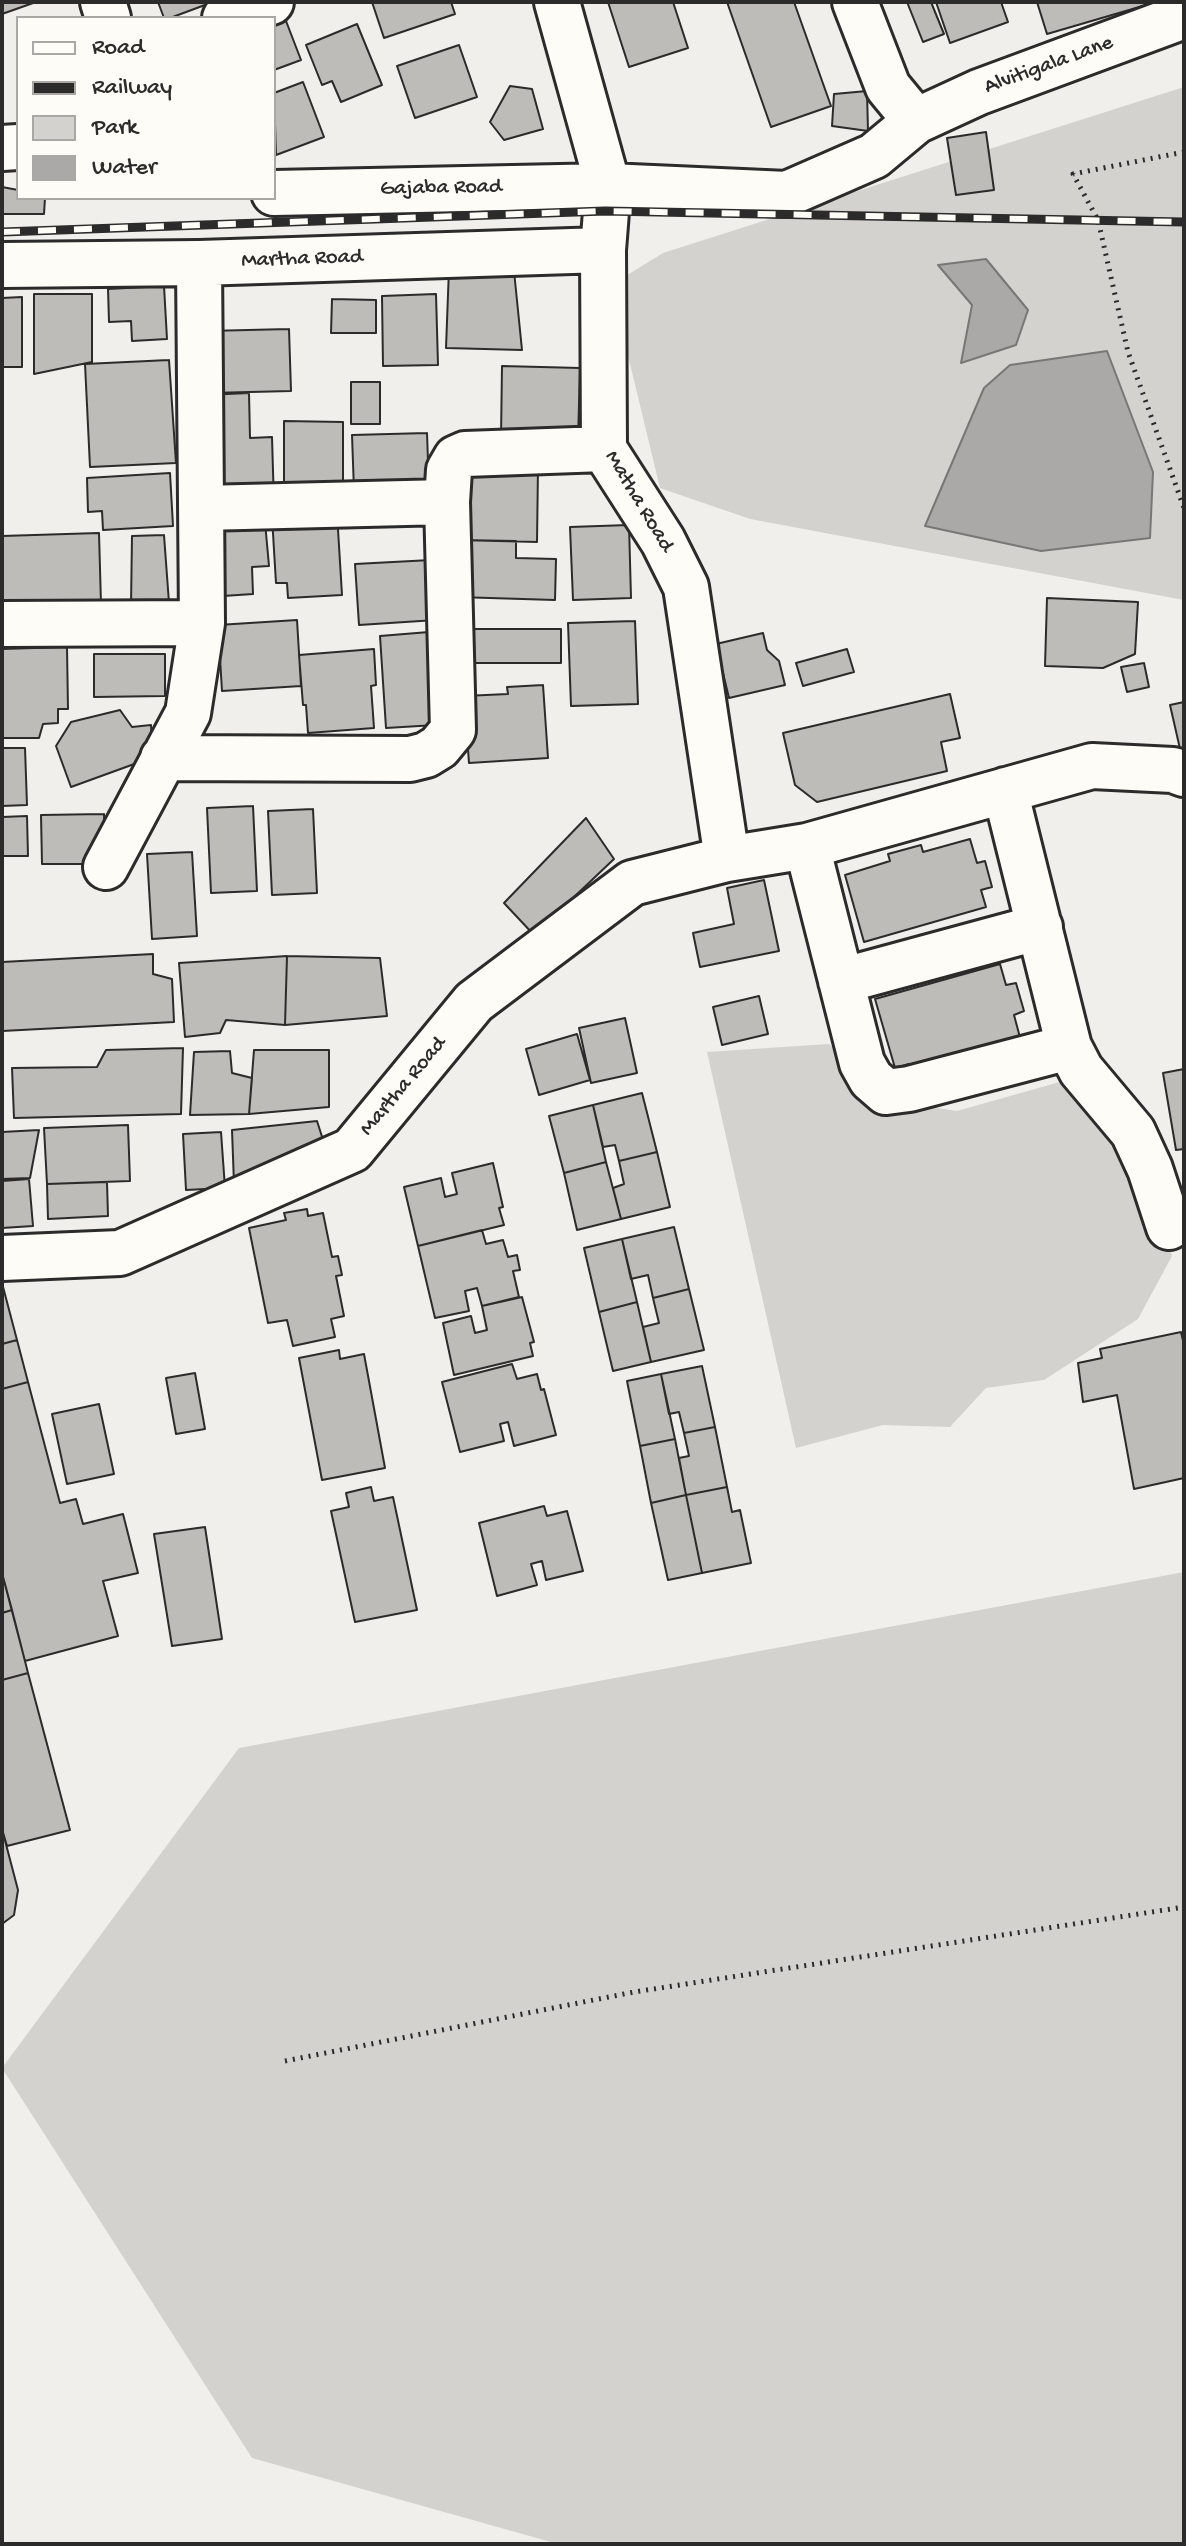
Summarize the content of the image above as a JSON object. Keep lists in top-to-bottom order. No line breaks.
{"streets":{"street":["Alvitigala Lane","Gajaba Road","Martha Road","Matha Road"]},"crossings":[["Alvitigala Lane","Gajaba Road"],["Alvitigala Lane","Matha Road"],["Gajaba Road","Matha Road"],["Martha Road","Matha Road"]],"legend":["Road","Railway","Park","Water"]}
